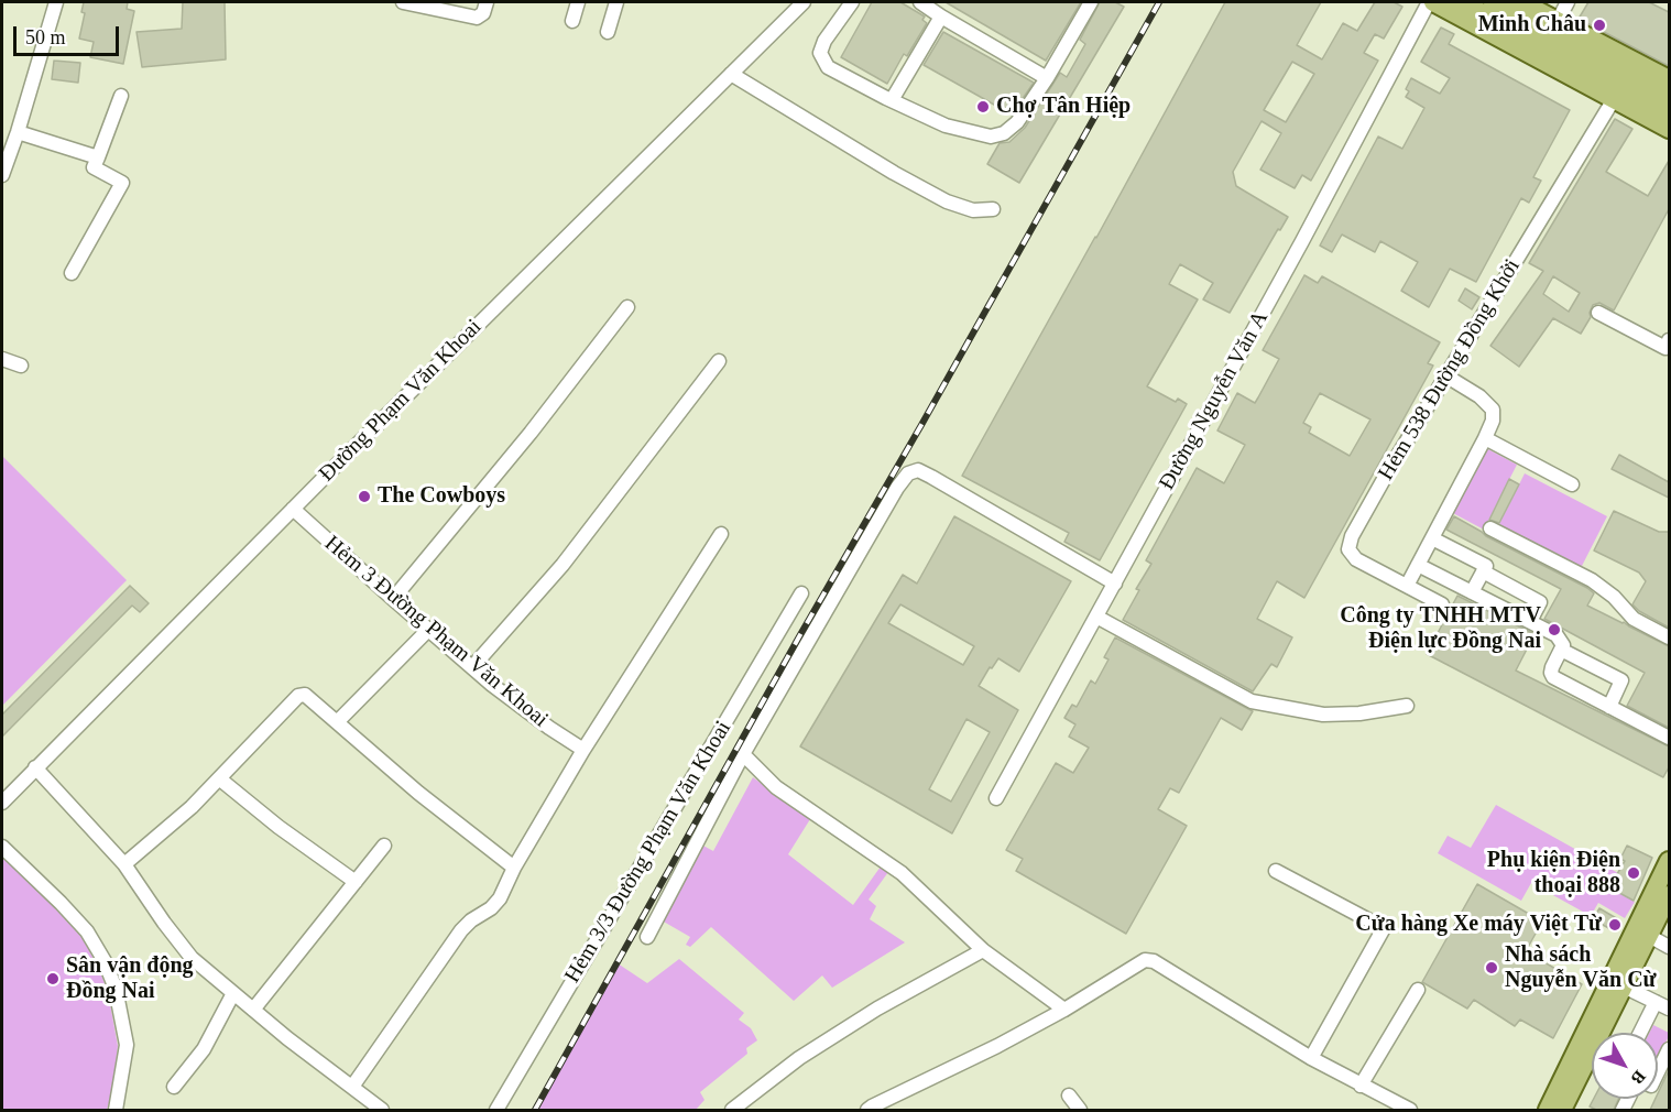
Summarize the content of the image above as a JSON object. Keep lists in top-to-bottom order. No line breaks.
{"streets":{"street":["Hẻm 538 Đường Đồng Khởi","Đường Phạm Văn Khoai","Đường Nguyễn Văn A","Hẻm 3 Đường Phạm Văn Khoai","Hẻm 3/3 Đường Phạm Văn Khoai"]},"crossings":[["Đường Phạm Văn Khoai","Hẻm 3 Đường Phạm Văn Khoai"]],"places":["Minh Châu","Chợ Tân Hiệp","The Cowboys","Công ty TNHH MTV Điện lực Đồng Nai","Phụ kiện Điện thoại 888","Cửa hàng Xe máy Việt Từ","Nhà sách Nguyễn Văn Cừ","Sân vận động Đồng Nai"],"scale_bar":"50 m","north":"bottom right"}
